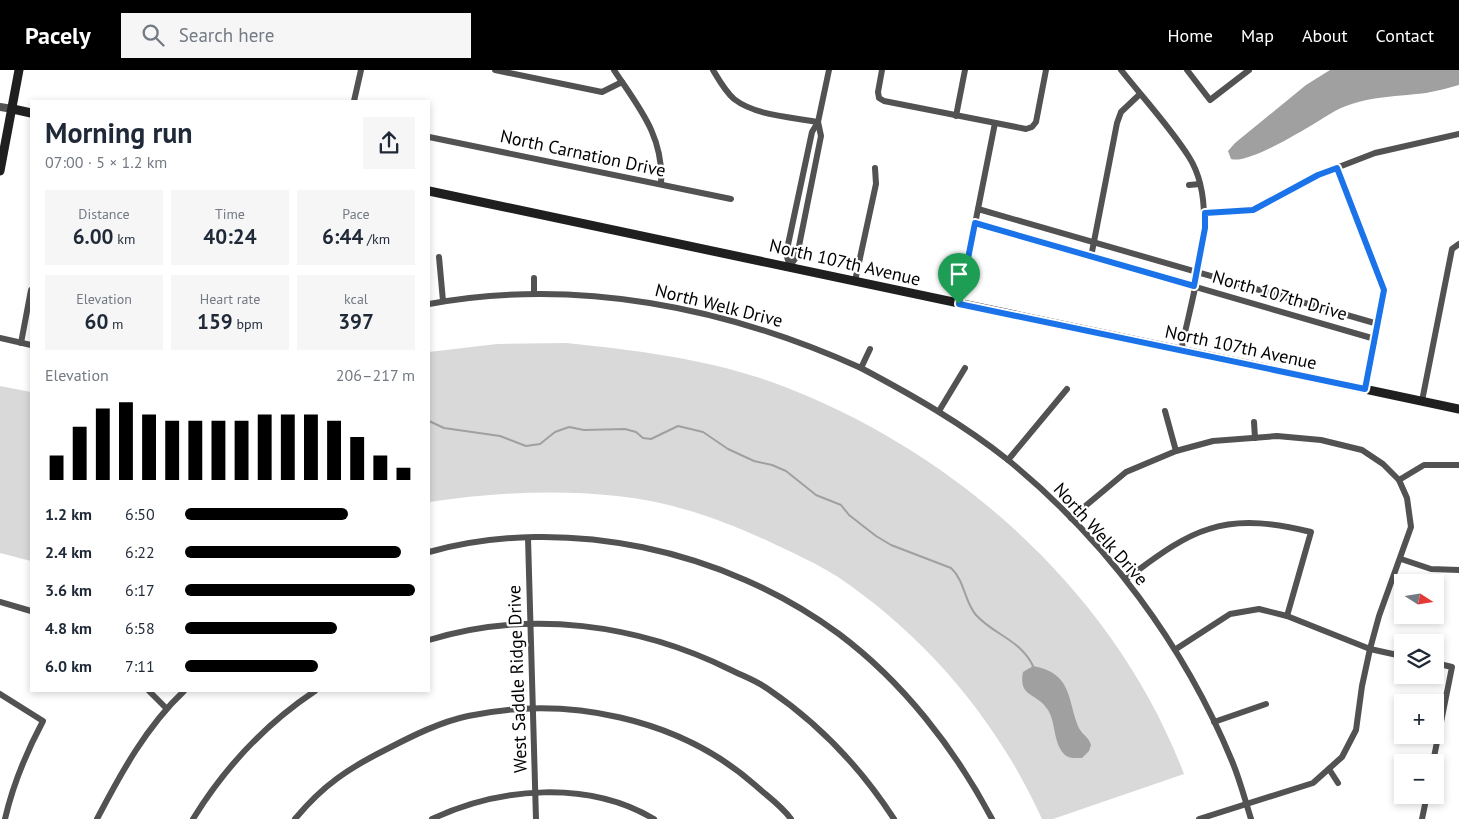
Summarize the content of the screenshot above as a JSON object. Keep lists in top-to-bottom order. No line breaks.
{"streets":{"main road":["North 107th Avenue"],"street":["North Carnation Drive","North 107th Drive","North Welk Drive","West Saddle Ridge Drive"]},"north":"right","page":{"header":"Pacely","search":"Search here","nav":["Home","Map","About","Contact"],"heading":["Morning run","07:00 · 5 × 1.2 km"],"stats":[["Distance","6.00 km"],["Time","40:24"],["Pace","6:44 /km"],["Elevation","60 m"],["Heart rate","159 bpm"],["kcal","397"]],"chart":["Elevation","206–217 m"],"list":[{"name":"1.2 km","note":"6:50"},{"name":"2.4 km","note":"6:22"},{"name":"3.6 km","note":"6:17"},{"name":"4.8 km","note":"6:58"},{"name":"6.0 km","note":"7:11"}],"map_buttons":["+","−"]}}
